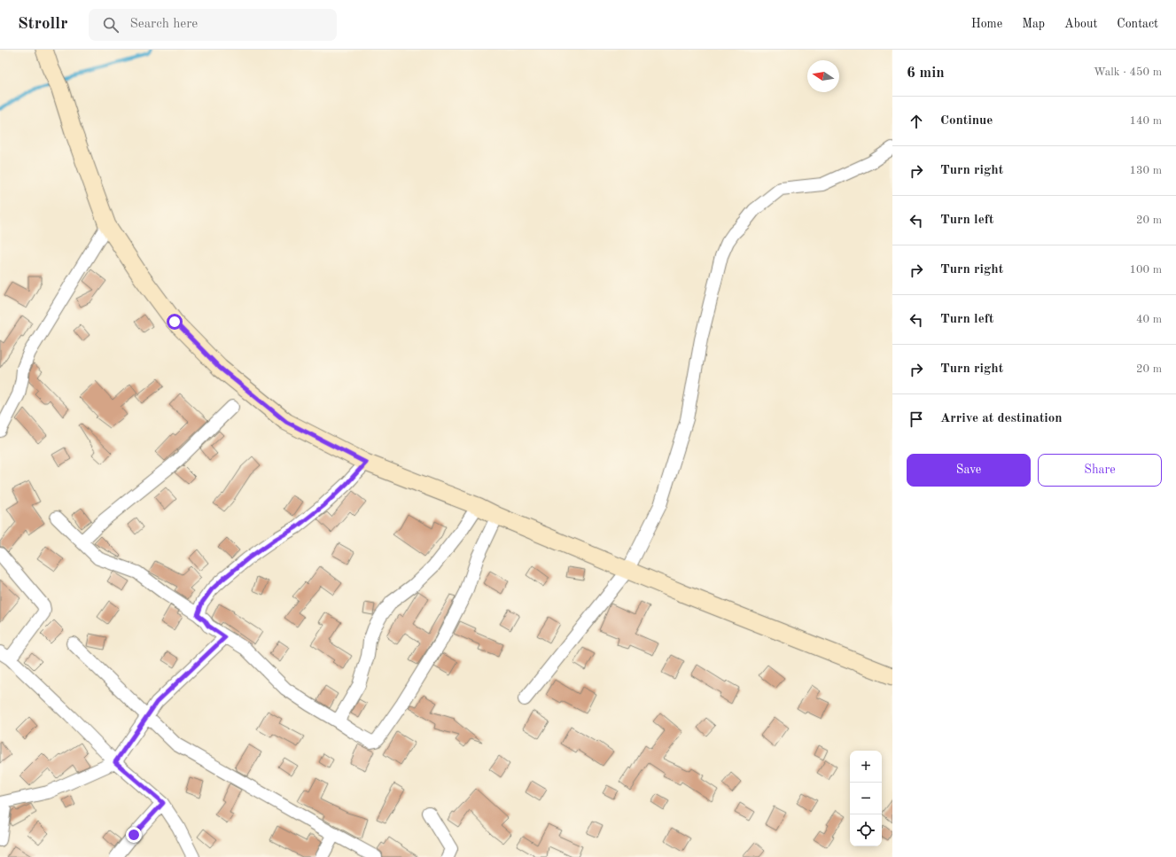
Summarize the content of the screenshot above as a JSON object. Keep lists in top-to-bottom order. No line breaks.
{"north":"left","page":{"header":"Strollr","search":"Search here","nav":["Home","Map","About","Contact"],"heading":["6 min","Walk · 450 m"],"list":[["Continue","140 m"],["Turn right","130 m"],["Turn left","20 m"],["Turn right","100 m"],["Turn left","40 m"],["Turn right","20 m"],"Arrive at destination"],"buttons":["Save","Share"],"map_buttons":["+","−"]}}
